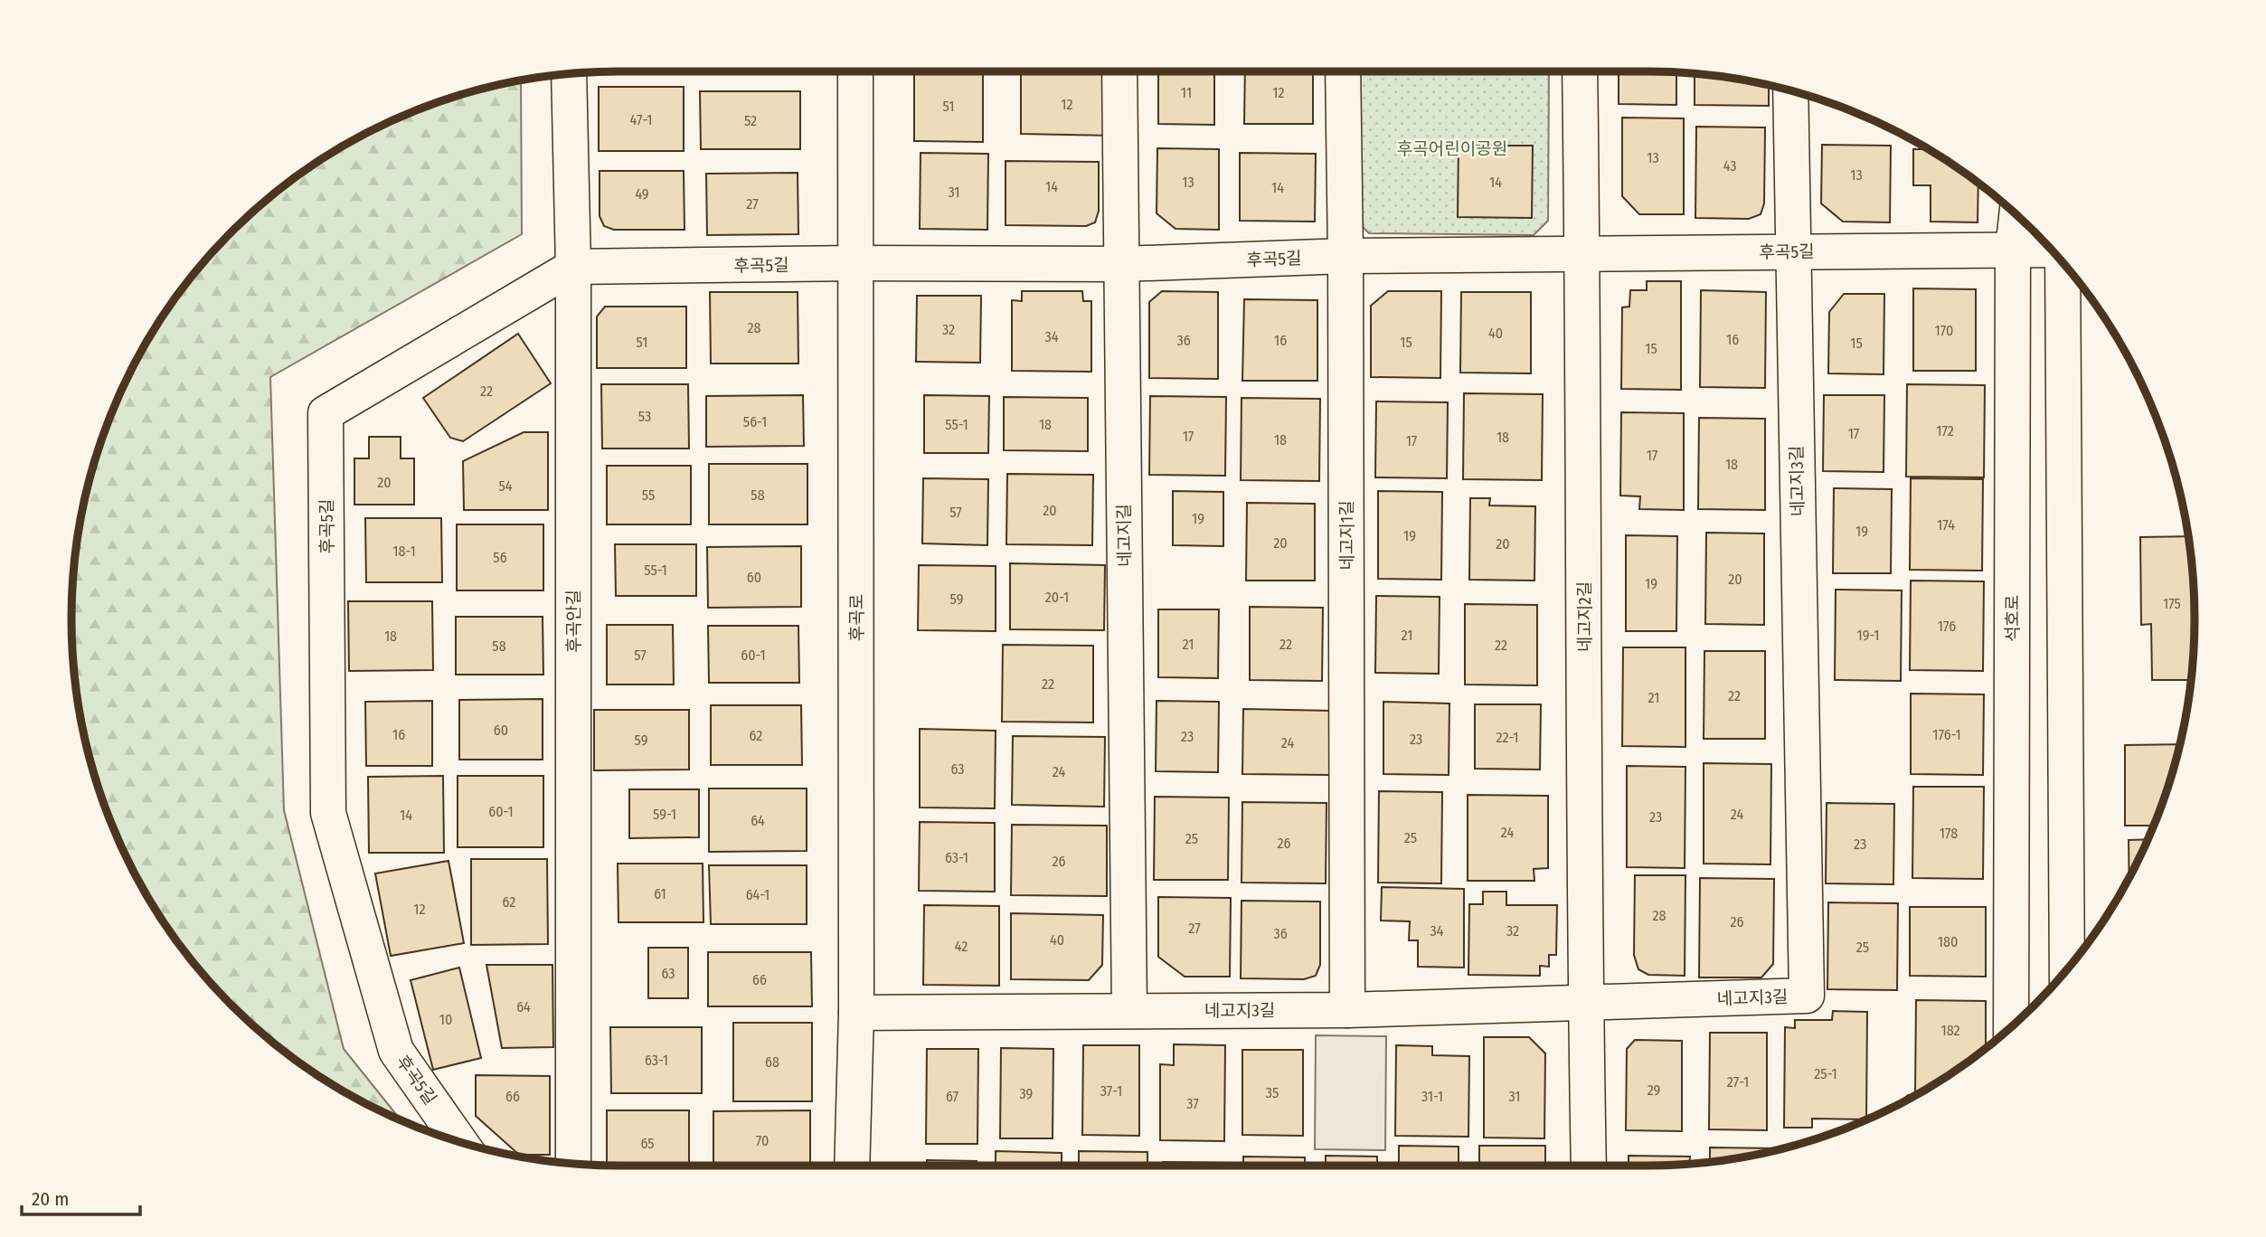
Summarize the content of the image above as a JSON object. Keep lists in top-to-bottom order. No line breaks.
{"streets":{"street":["후곡5길","네고지3길","네고지길","네고지1길","네고지2길","후곡로","석호로","후곡안길"]},"crossings":[["후곡5길","네고지3길"],["후곡5길","네고지길"],["후곡5길","네고지1길"],["후곡5길","네고지2길"],["후곡5길","후곡로"],["후곡5길","석호로"],["후곡5길","후곡안길"],["네고지3길","네고지길"],["네고지3길","네고지1길"],["네고지3길","네고지2길"],["네고지3길","후곡로"]],"parks":["후곡어린이공원"],"house_numbers":["11","12","12","51","47-1","52","13","43","13","13","14","14","14","31","49","27","28","32","170","40","34","16","36","16","51","15","15","15","22","53","56-1","55-1","18","172","17","17","18","18","17","17","18","20","54","55","58","20","57","19","174","19","19","20","20","18-1","56","55-1","60","20","19","20-1","59","175","176","21","19-1","18","21","22","22","58","57","60-1","22","22","21","60","16","176-1","62","23","22-1","23","59","24","63","24","60-1","59-1","24","14","23","64","24","178","25","25","26","23","63-1","26","61","64-1","62","12","28","26","27","34","32","36","40","180","42","25","63","66","64","10","182","63-1","68","25-1","27-1","29","37-1","35","39","66","67","31-1","31","37","70","65"],"scale_bar":"20 m"}
